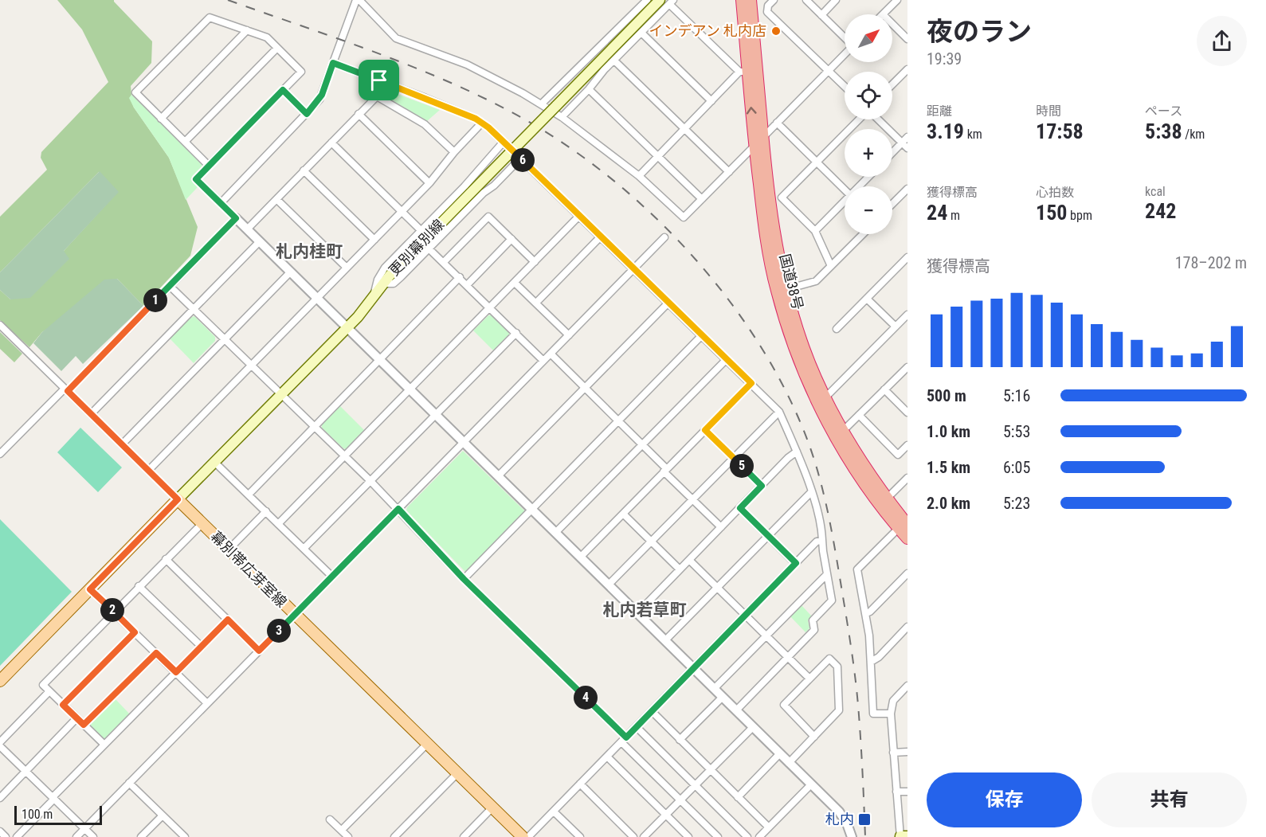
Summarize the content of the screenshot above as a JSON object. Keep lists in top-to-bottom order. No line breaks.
{"streets":{"highway":["国道38号"],"main road":["更別幕別線","幕別帯広芽室線"]},"crossings":[["更別幕別線","幕別帯広芽室線"]],"districts":["札内桂町","札内若草町"],"places":{"other":["インデアン 札内店"],"transit":["札内"]},"scale_bar":"100 m","north":"top right","page":{"heading":["夜のラン","19:39"],"map_buttons":["+","−"],"stats":[["距離","3.19 km"],["時間","17:58"],["ペース","5:38 /km"],["獲得標高","24 m"],["心拍数","150 bpm"],["kcal","242"]],"pins":["6","1","5","2","3","4"],"chart":["獲得標高","178–202 m"],"list":[{"name":"500 m","note":"5:16"},{"name":"1.0 km","note":"5:53"},{"name":"1.5 km","note":"6:05"},{"name":"2.0 km","note":"5:23"}],"buttons":["保存","共有"],"scale":"100 m"}}
